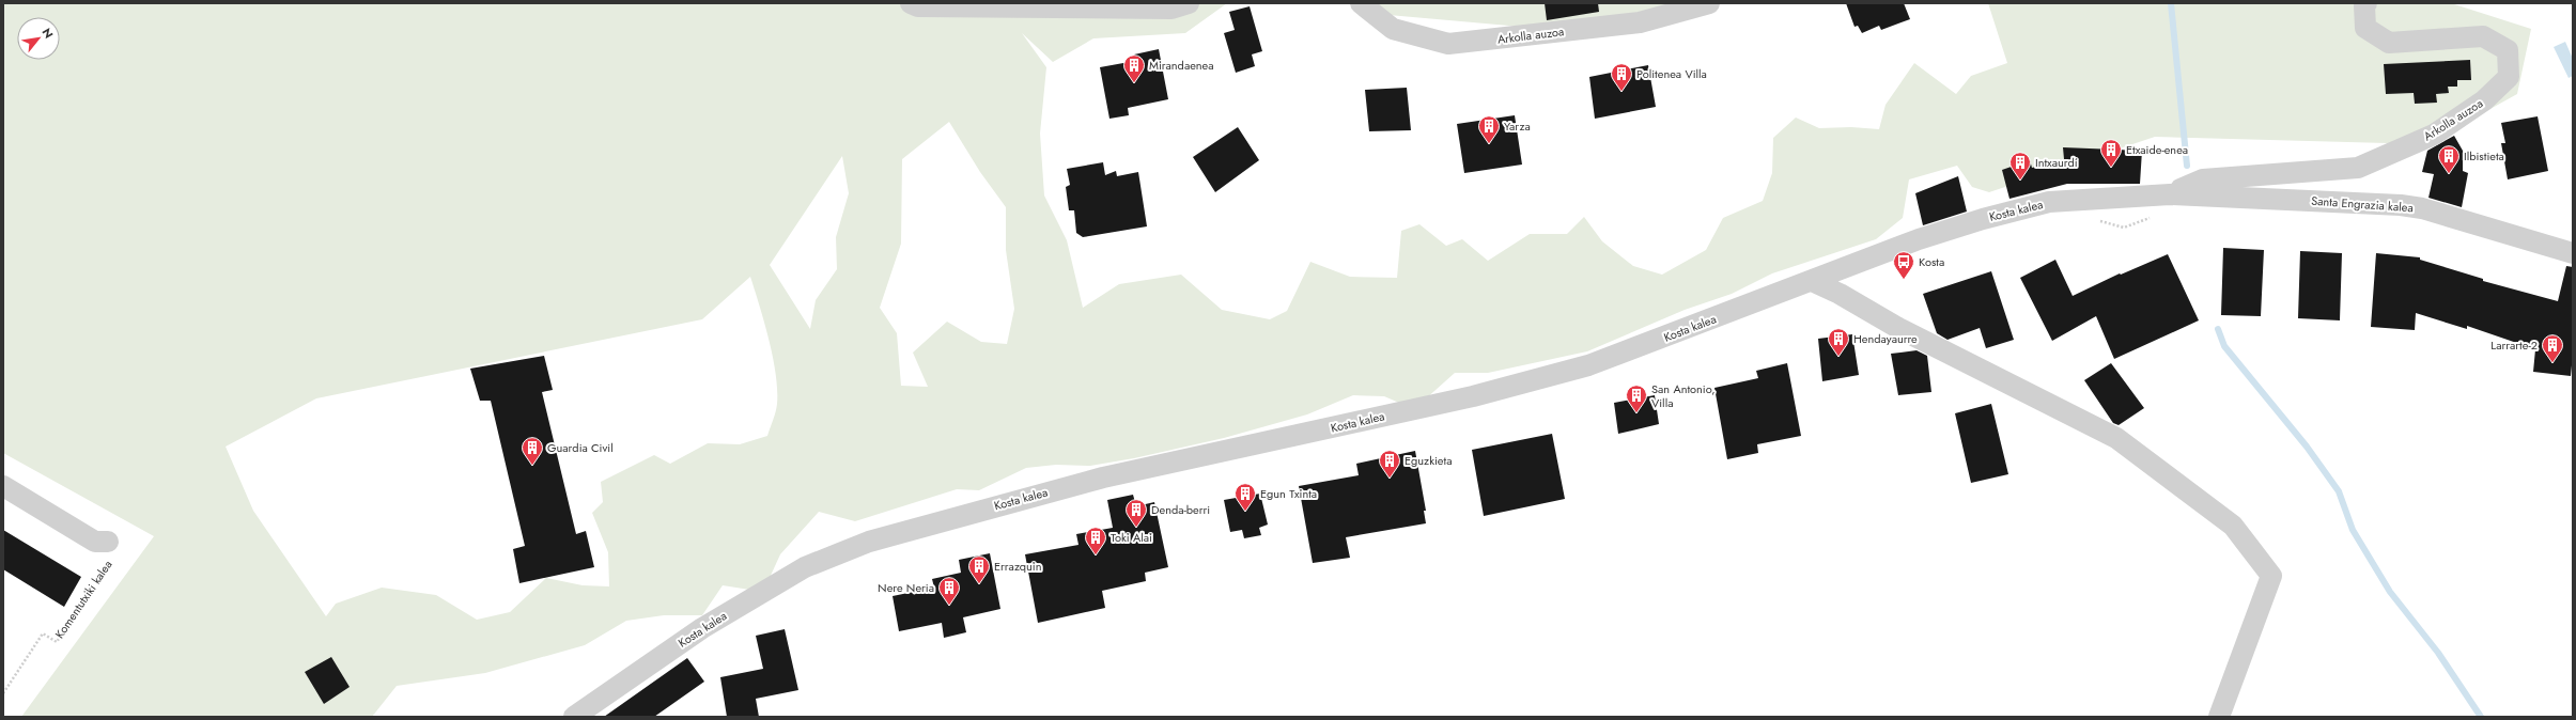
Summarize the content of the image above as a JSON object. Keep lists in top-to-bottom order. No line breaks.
{"streets":{"street":["Arkolla auzoa","Santa Engrazia kalea","Kosta kalea","Komentutxiki kalea"]},"crossings":[["Arkolla auzoa","Santa Engrazia kalea"],["Arkolla auzoa","Kosta kalea"],["Santa Engrazia kalea","Kosta kalea"]],"places":{"building":["Mirandaenea","Politenea Villa","Yarza","Etxaide-enea","Ilbistieta","Intxaurdi","Hendayaurre","Larrarte-2","San Antonio, Villa","Guardia Civil","Eguzkieta","Egun Txinta","Denda-berri","Toki Alai","Errazquin","Nere Neria"],"bus stop":["Kosta"]},"north":"top right"}
